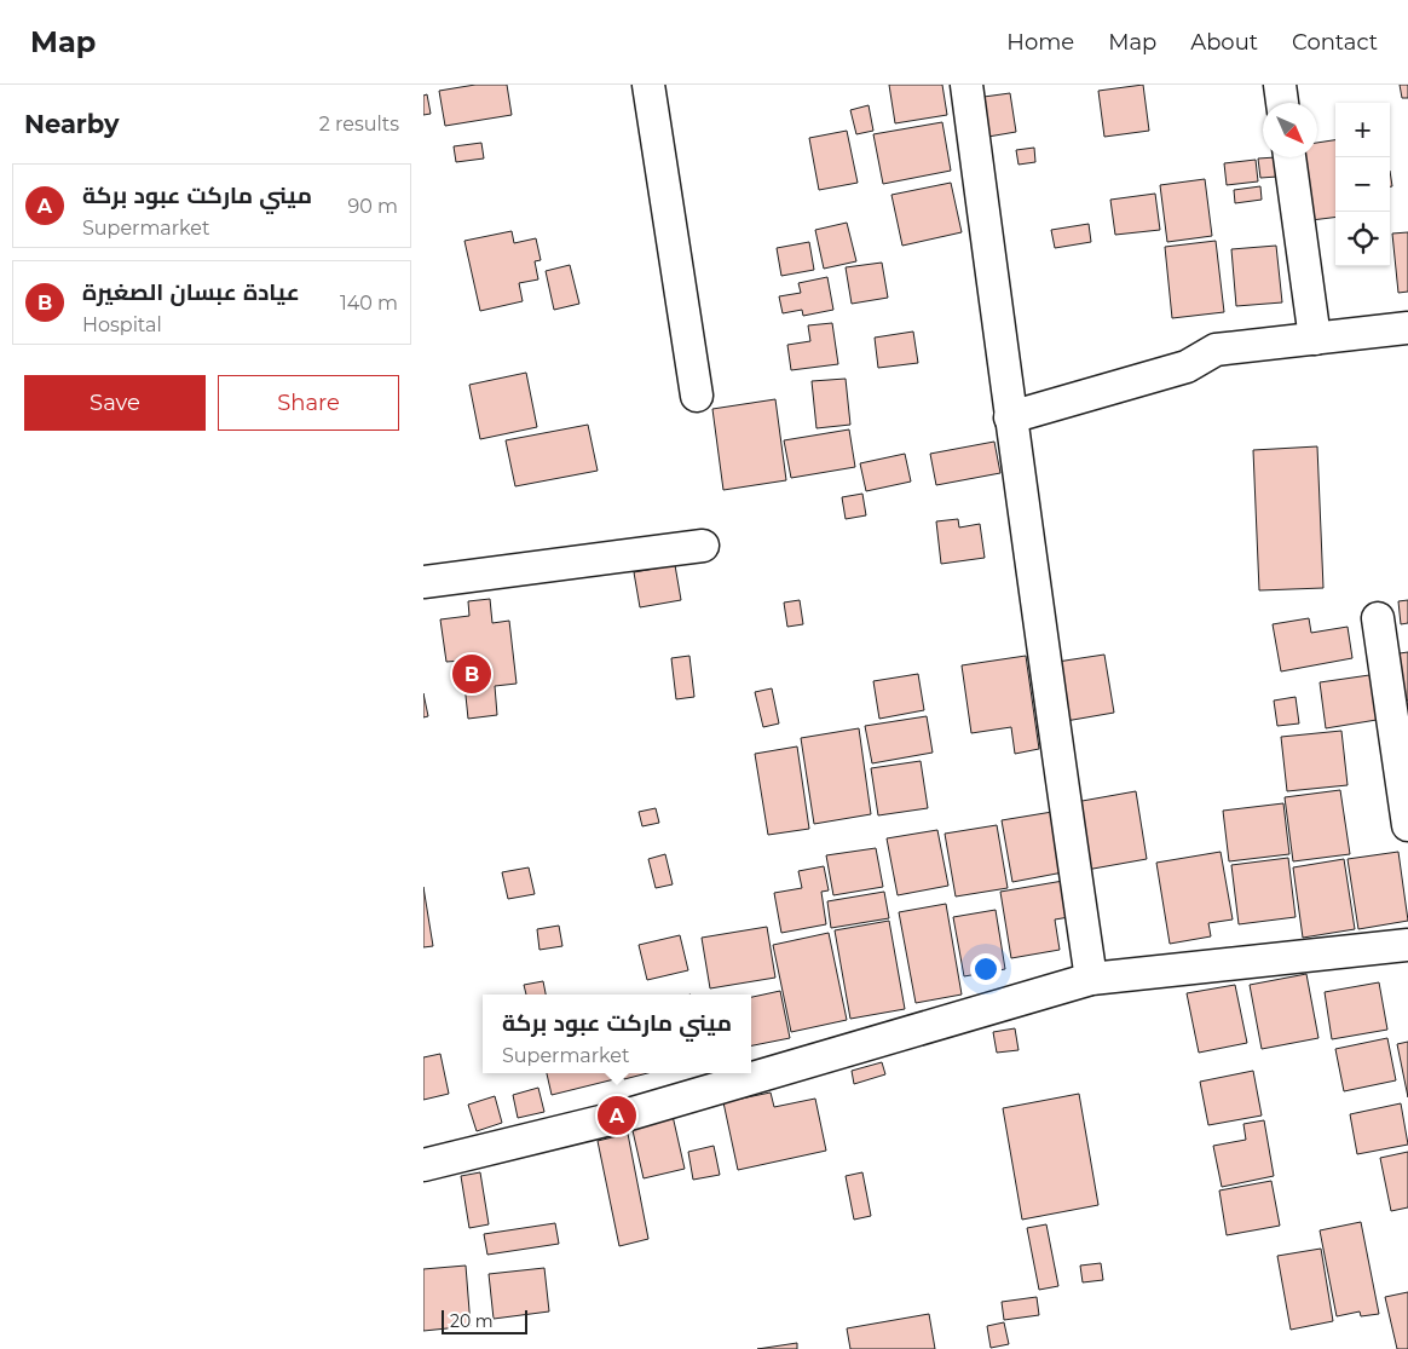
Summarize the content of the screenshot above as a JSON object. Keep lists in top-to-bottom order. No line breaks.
{"scale_bar":"20 m","north":"bottom right","page":{"header":"Map","nav":["Home","Map","About","Contact"],"heading":["Nearby","2 results"],"map_buttons":["+","−"],"list":[{"mark":"A","name":"ميني ماركت عبود بركة","note":"Supermarket","value":"90 m"},{"mark":"B","name":"عيادة عبسان الصغيرة","note":"Hospital","value":"140 m"}],"buttons":["Save","Share"],"pins":["B","A"],"popup":["ميني ماركت عبود بركة","Supermarket"],"scale":"20 m"}}
